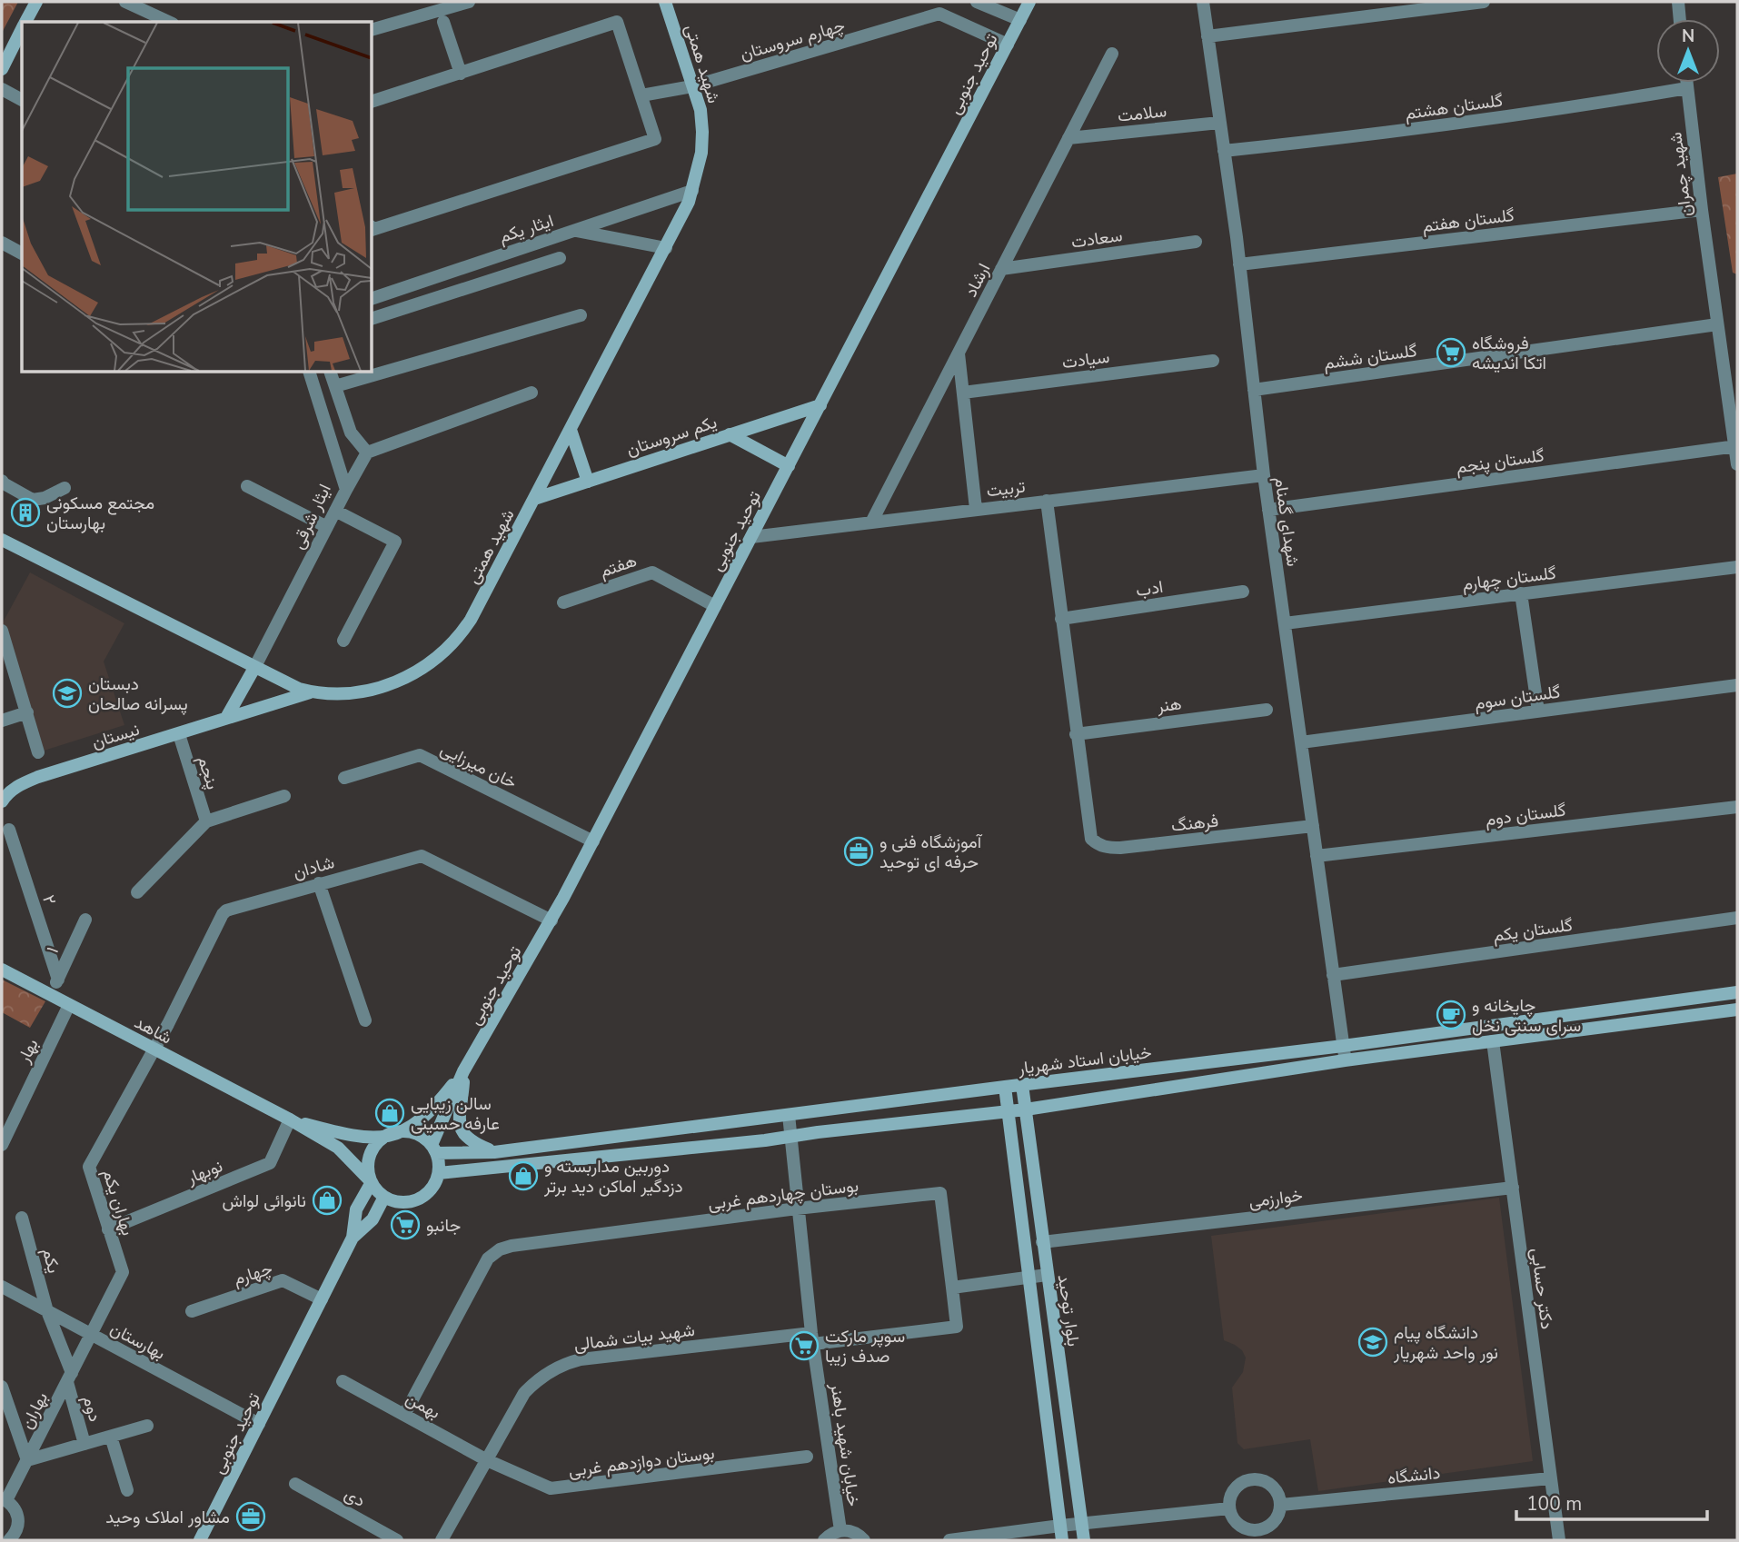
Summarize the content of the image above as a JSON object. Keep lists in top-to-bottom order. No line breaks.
{"streets":{"street":["چهارم سروستان","شهید همتی","توحید جنوبی","گلستان هشتم","سلامت","شهید چمران","گلستان هفتم","ایثار یکم","سعادت","ارشاد","گلستان ششم","سیادت","یکم سروستان","گلستان پنجم","تربیت","ایثار شرقی","شهدای گمنام","هفتم","گلستان چهارم","ادب","گلستان سوم","هنر","نيستان","خان میرزایی","پنجم","گلستان دوم","فرهنگ","شادان","۲","گلستان یکم","۱","شاهد","بهار","خیابان استاد شهریار","نوبهار","بوستان چهاردهم غربی","خوارزمی","بهاران یکم","یکم","چهارم","دکتر حسابی","بلوار توحید","شهید بیات شمالی","بهارستان","بهمن","دوم","بهاران","خیابان شهید باهنر","بوستان دوازدهم غربی","دانشگاه","دی"]},"crossings":[["چهارم سروستان","شهید همتی"],["چهارم سروستان","توحید جنوبی"],["شهید همتی","ایثار یکم"],["شهید همتی","یکم سروستان"],["شهید همتی","ایثار شرقی"],["شهید همتی","نيستان"],["توحید جنوبی","یکم سروستان"],["توحید جنوبی","تربیت"],["توحید جنوبی","هفتم"],["توحید جنوبی","خان میرزایی"],["توحید جنوبی","شادان"],["توحید جنوبی","خیابان استاد شهریار"],["توحید جنوبی","چهارم"],["توحید جنوبی","بهارستان"],["گلستان هشتم","شهید چمران"],["گلستان هشتم","شهدای گمنام"],["سلامت","ارشاد"],["سلامت","شهدای گمنام"],["شهید چمران","گلستان هفتم"],["شهید چمران","گلستان ششم"],["شهید چمران","گلستان پنجم"],["گلستان هفتم","شهدای گمنام"],["سعادت","ارشاد"],["ارشاد","تربیت"],["گلستان ششم","شهدای گمنام"],["گلستان پنجم","شهدای گمنام"],["تربیت","شهدای گمنام"],["شهدای گمنام","گلستان چهارم"],["شهدای گمنام","گلستان سوم"],["شهدای گمنام","گلستان دوم"],["شهدای گمنام","فرهنگ"],["شهدای گمنام","گلستان یکم"],["شهدای گمنام","خیابان استاد شهریار"],["هنر","فرهنگ"],["نيستان","پنجم"],["شادان","شاهد"],["شادان","بهاران یکم"],["۲","۱"],["۱","شاهد"],["شاهد","بهار"],["شاهد","نوبهار"],["شاهد","بهاران یکم"],["خیابان استاد شهریار","بلوار توحید"],["خیابان استاد شهریار","خیابان شهید باهنر"],["نوبهار","بهاران یکم"],["بوستان چهاردهم غربی","شهید بیات شمالی"],["بوستان چهاردهم غربی","بهمن"],["بوستان چهاردهم غربی","خیابان شهید باهنر"],["خوارزمی","دکتر حسابی"],["خوارزمی","بلوار توحید"],["بهاران یکم","بهارستان"],["بهاران یکم","بهاران"],["یکم","بهارستان"],["یکم","دوم"],["یکم","بهاران"],["دکتر حسابی","دانشگاه"],["شهید بیات شمالی","بهمن"],["شهید بیات شمالی","خیابان شهید باهنر"],["شهید بیات شمالی","بوستان دوازدهم غربی"],["بهارستان","بهاران"],["بهمن","بوستان دوازدهم غربی"],["دوم","بهاران"]],"places":{"supermarket":["فروشگاه اتکا اندیشه","جانبو","سوپر مارکت صدف زیبا"],"building":["مجتمع مسکونی بهارستان"],"school or university":["دبستان پسرانه صالحان","دانشگاه پیام نور واحد شهریار"],"office":["آموزشگاه فنی و حرفه ای توحید","مشاور املاک وحید"],"cafe":["چایخانه و سرای سنتی نخل"],"shop":["سالن زیبایی عارفه حسینی","دوربین مداربسته و دزدگیر اماکن دید برتر","نانوائی لواش"]},"scale_bar":"100 m","north":"top"}
